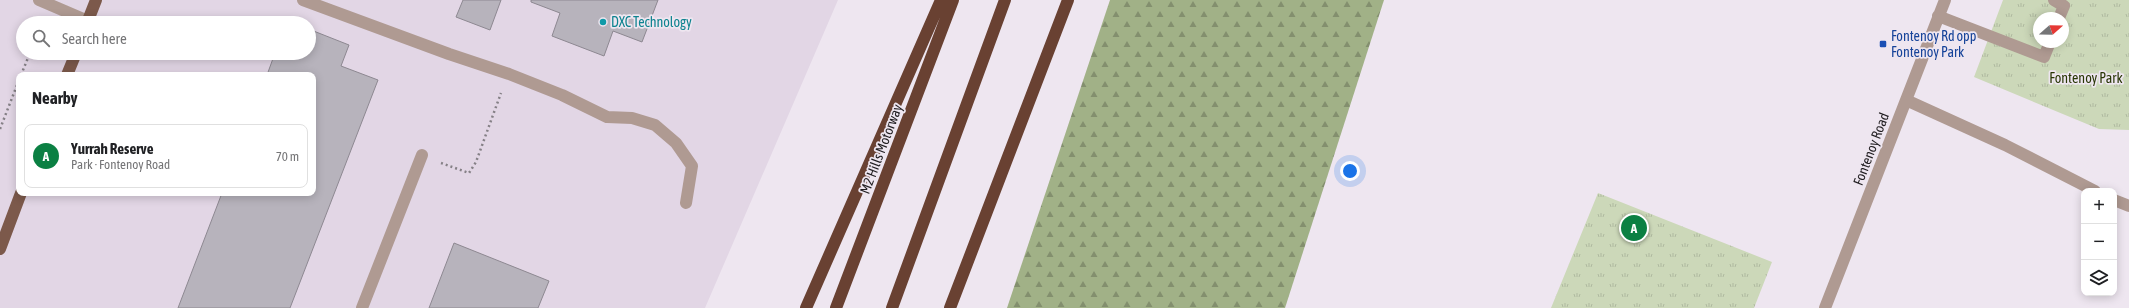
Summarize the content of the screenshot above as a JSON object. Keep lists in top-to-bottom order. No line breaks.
{"streets":{"highway":["M2 Hills Motorway"],"street":["Fontenoy Road"]},"parks":["Fontenoy Park"],"places":{"other":["DXC Technology"],"transit":["Fontenoy Rd opp Fontenoy Park"]},"north":"right","page":{"search":"Search here","heading":"Nearby","list":[{"mark":"A","name":"Yurrah Reserve","note":"Park · Fontenoy Road","value":"70 m"}],"map_buttons":["+","−"],"pins":"A"}}
